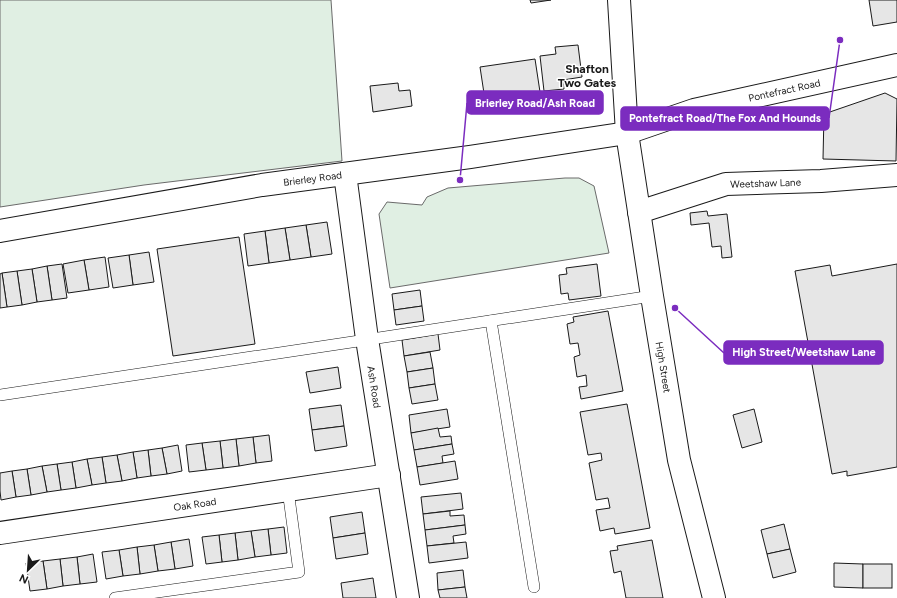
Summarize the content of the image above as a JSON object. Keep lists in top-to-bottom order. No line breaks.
{"streets":{"street":["Pontefract Road","Brierley Road","Weetshaw Lane","High Street","Ash Road","Oak Road"]},"crossings":[["Pontefract Road","Brierley Road"],["Pontefract Road","High Street"],["Brierley Road","High Street"],["Brierley Road","Ash Road"],["Weetshaw Lane","High Street"],["Ash Road","Oak Road"]],"districts":["Shafton Two Gates"],"places":["Pontefract Road/The Fox And Hounds","Brierley Road/Ash Road","High Street/Weetshaw Lane"],"north":"bottom left"}
